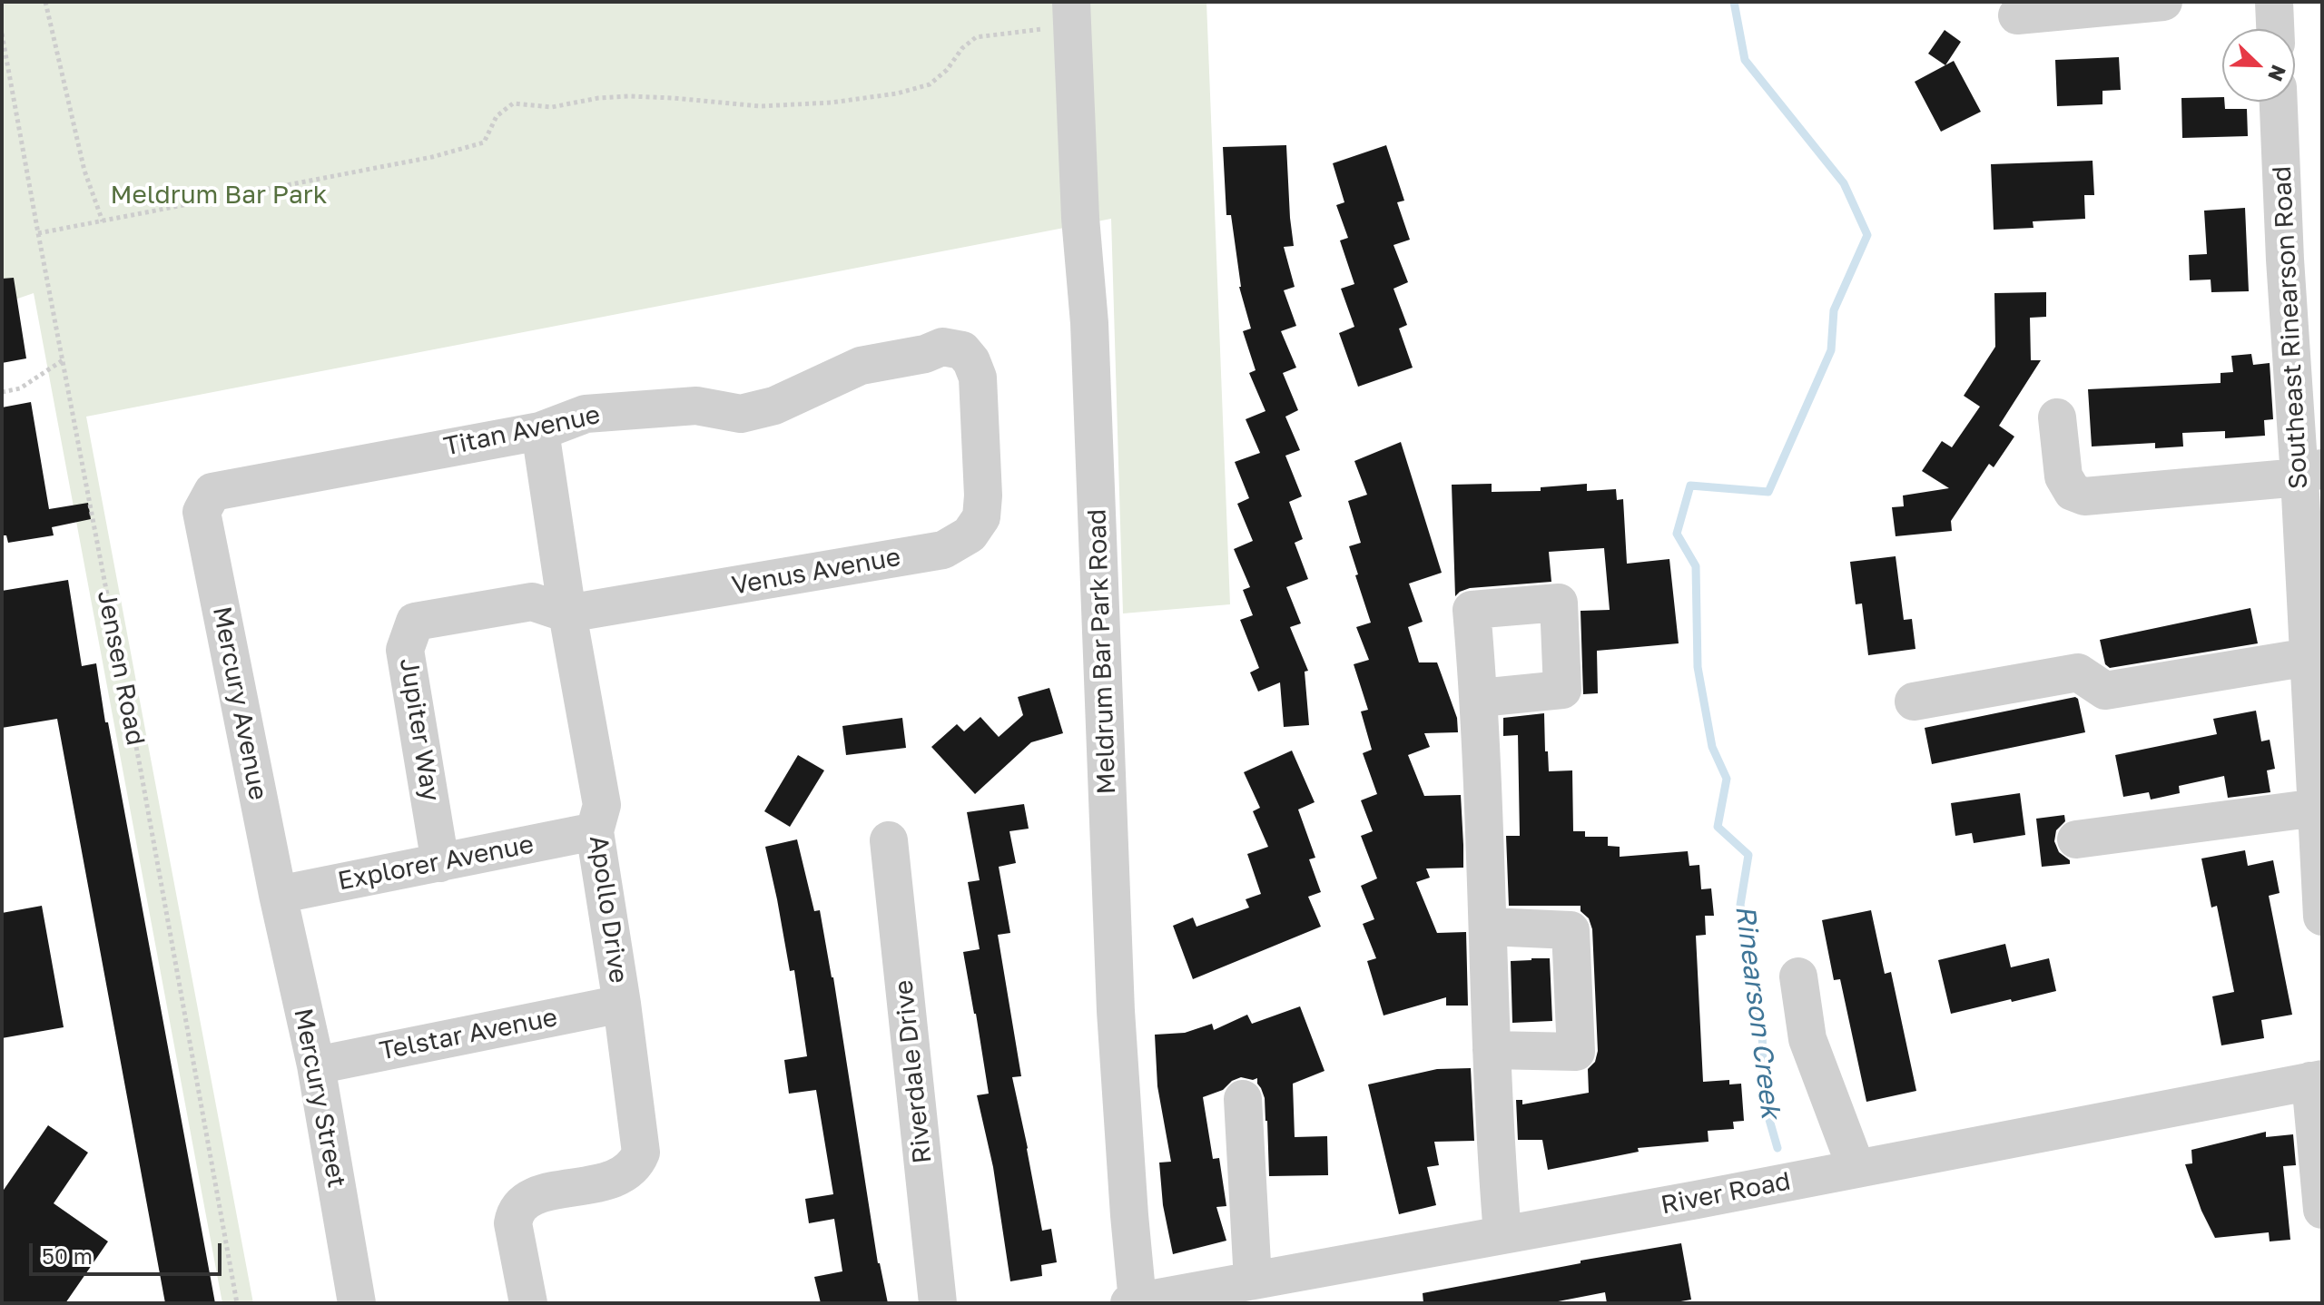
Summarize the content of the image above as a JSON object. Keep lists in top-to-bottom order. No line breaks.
{"streets":{"street":["Southeast Rinearson Road","Titan Avenue","Venus Avenue","Meldrum Bar Park Road","Mercury Avenue","Jupiter Way","Explorer Avenue","Apollo Drive","Telstar Avenue","Riverdale Drive","Mercury Street","River Road"],"path":["Jensen Road"]},"crossings":[["Titan Avenue","Venus Avenue"],["Titan Avenue","Mercury Avenue"],["Titan Avenue","Apollo Drive"],["Venus Avenue","Jupiter Way"],["Venus Avenue","Apollo Drive"],["Meldrum Bar Park Road","River Road"],["Mercury Avenue","Explorer Avenue"],["Mercury Avenue","Mercury Street"],["Jupiter Way","Explorer Avenue"],["Jupiter Way","Apollo Drive"],["Explorer Avenue","Apollo Drive"],["Explorer Avenue","Mercury Street"],["Apollo Drive","Telstar Avenue"],["Telstar Avenue","Mercury Street"]],"water":["Rinearson Creek"],"parks":["Meldrum Bar Park"],"scale_bar":"50 m","north":"bottom right"}
